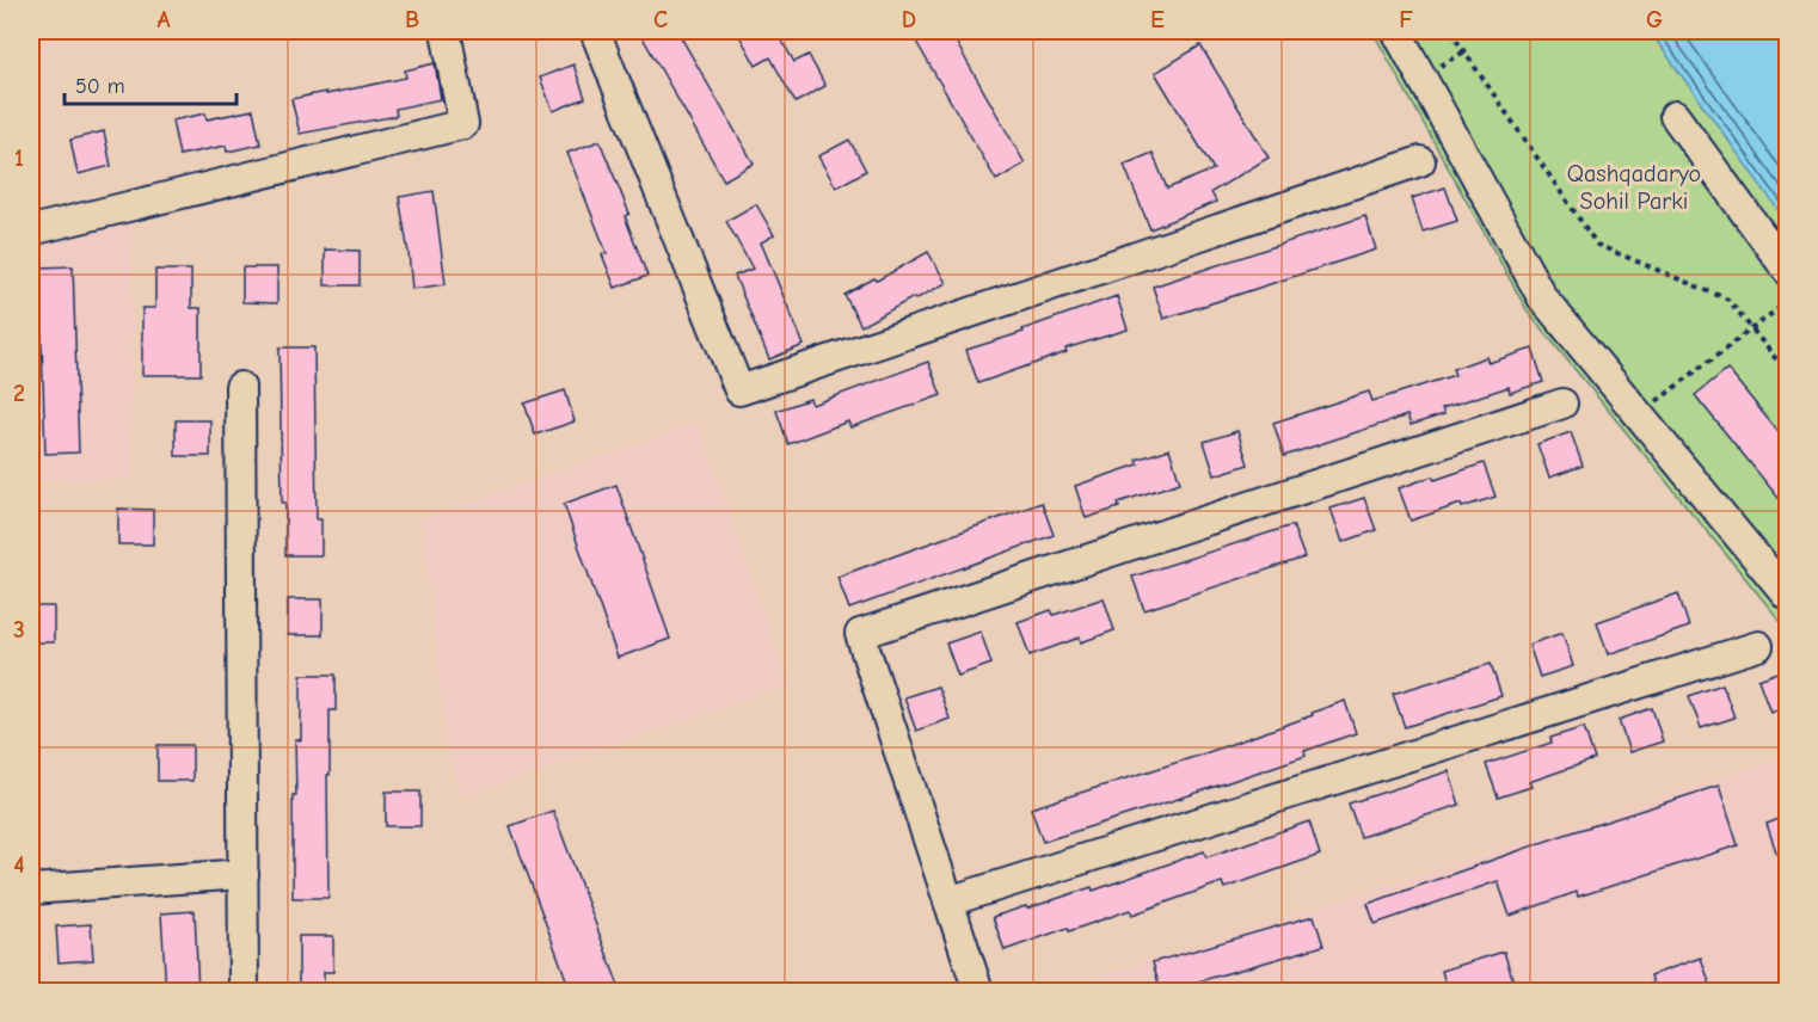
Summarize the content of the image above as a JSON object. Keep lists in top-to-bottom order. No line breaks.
{"parks":["Qashqadaryo Sohil Parki"],"scale_bar":"50 m","grid":{"columns":["A","B","C","D","E","F","G"],"rows":["1","2","3","4"]}}
